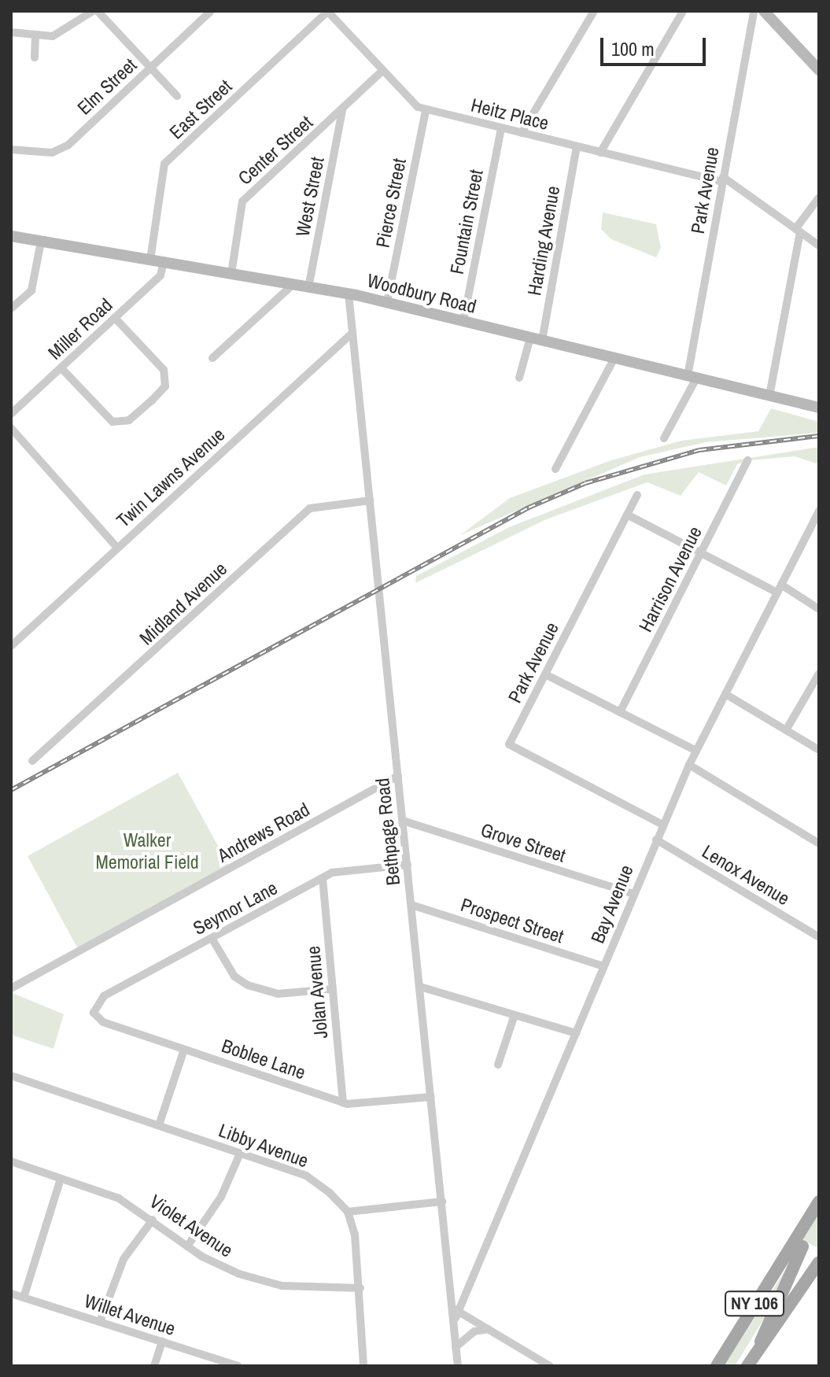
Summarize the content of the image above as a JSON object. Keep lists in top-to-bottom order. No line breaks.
{"streets":{"main road":["Woodbury Road","NY 106"],"street":["Elm Street","East Street","Heitz Place","Center Street","Park Avenue","West Street","Pierce Street","Fountain Street","Harding Avenue","Miller Road","Twin Lawns Avenue","Harrison Avenue","Midland Avenue","Bethpage Road","Andrews Road","Grove Street","Lenox Avenue","Bay Avenue","Seymor Lane","Prospect Street","Jolan Avenue","Boblee Lane","Libby Avenue","Violet Avenue","Willet Avenue"]},"crossings":[["East Street","Heitz Place"],["East Street","Woodbury Road"],["Heitz Place","Center Street"],["Heitz Place","Park Avenue"],["Heitz Place","Pierce Street"],["Heitz Place","Fountain Street"],["Heitz Place","Harding Avenue"],["Center Street","West Street"],["Center Street","Woodbury Road"],["Park Avenue","Woodbury Road"],["Park Avenue","Bay Avenue"],["West Street","Woodbury Road"],["Pierce Street","Woodbury Road"],["Fountain Street","Woodbury Road"],["Harding Avenue","Woodbury Road"],["Woodbury Road","Miller Road"],["Woodbury Road","Bethpage Road"],["Twin Lawns Avenue","Bethpage Road"],["Midland Avenue","Bethpage Road"],["Bethpage Road","Andrews Road"],["Bethpage Road","Grove Street"],["Bethpage Road","Bay Avenue"],["Bethpage Road","Seymor Lane"],["Bethpage Road","Prospect Street"],["Bethpage Road","Boblee Lane"],["Grove Street","Bay Avenue"],["Lenox Avenue","Bay Avenue"],["Bay Avenue","Prospect Street"],["Seymor Lane","Jolan Avenue"],["Seymor Lane","Boblee Lane"],["Jolan Avenue","Boblee Lane"]],"parks":["Walker Memorial Field"],"scale_bar":"100 m"}
